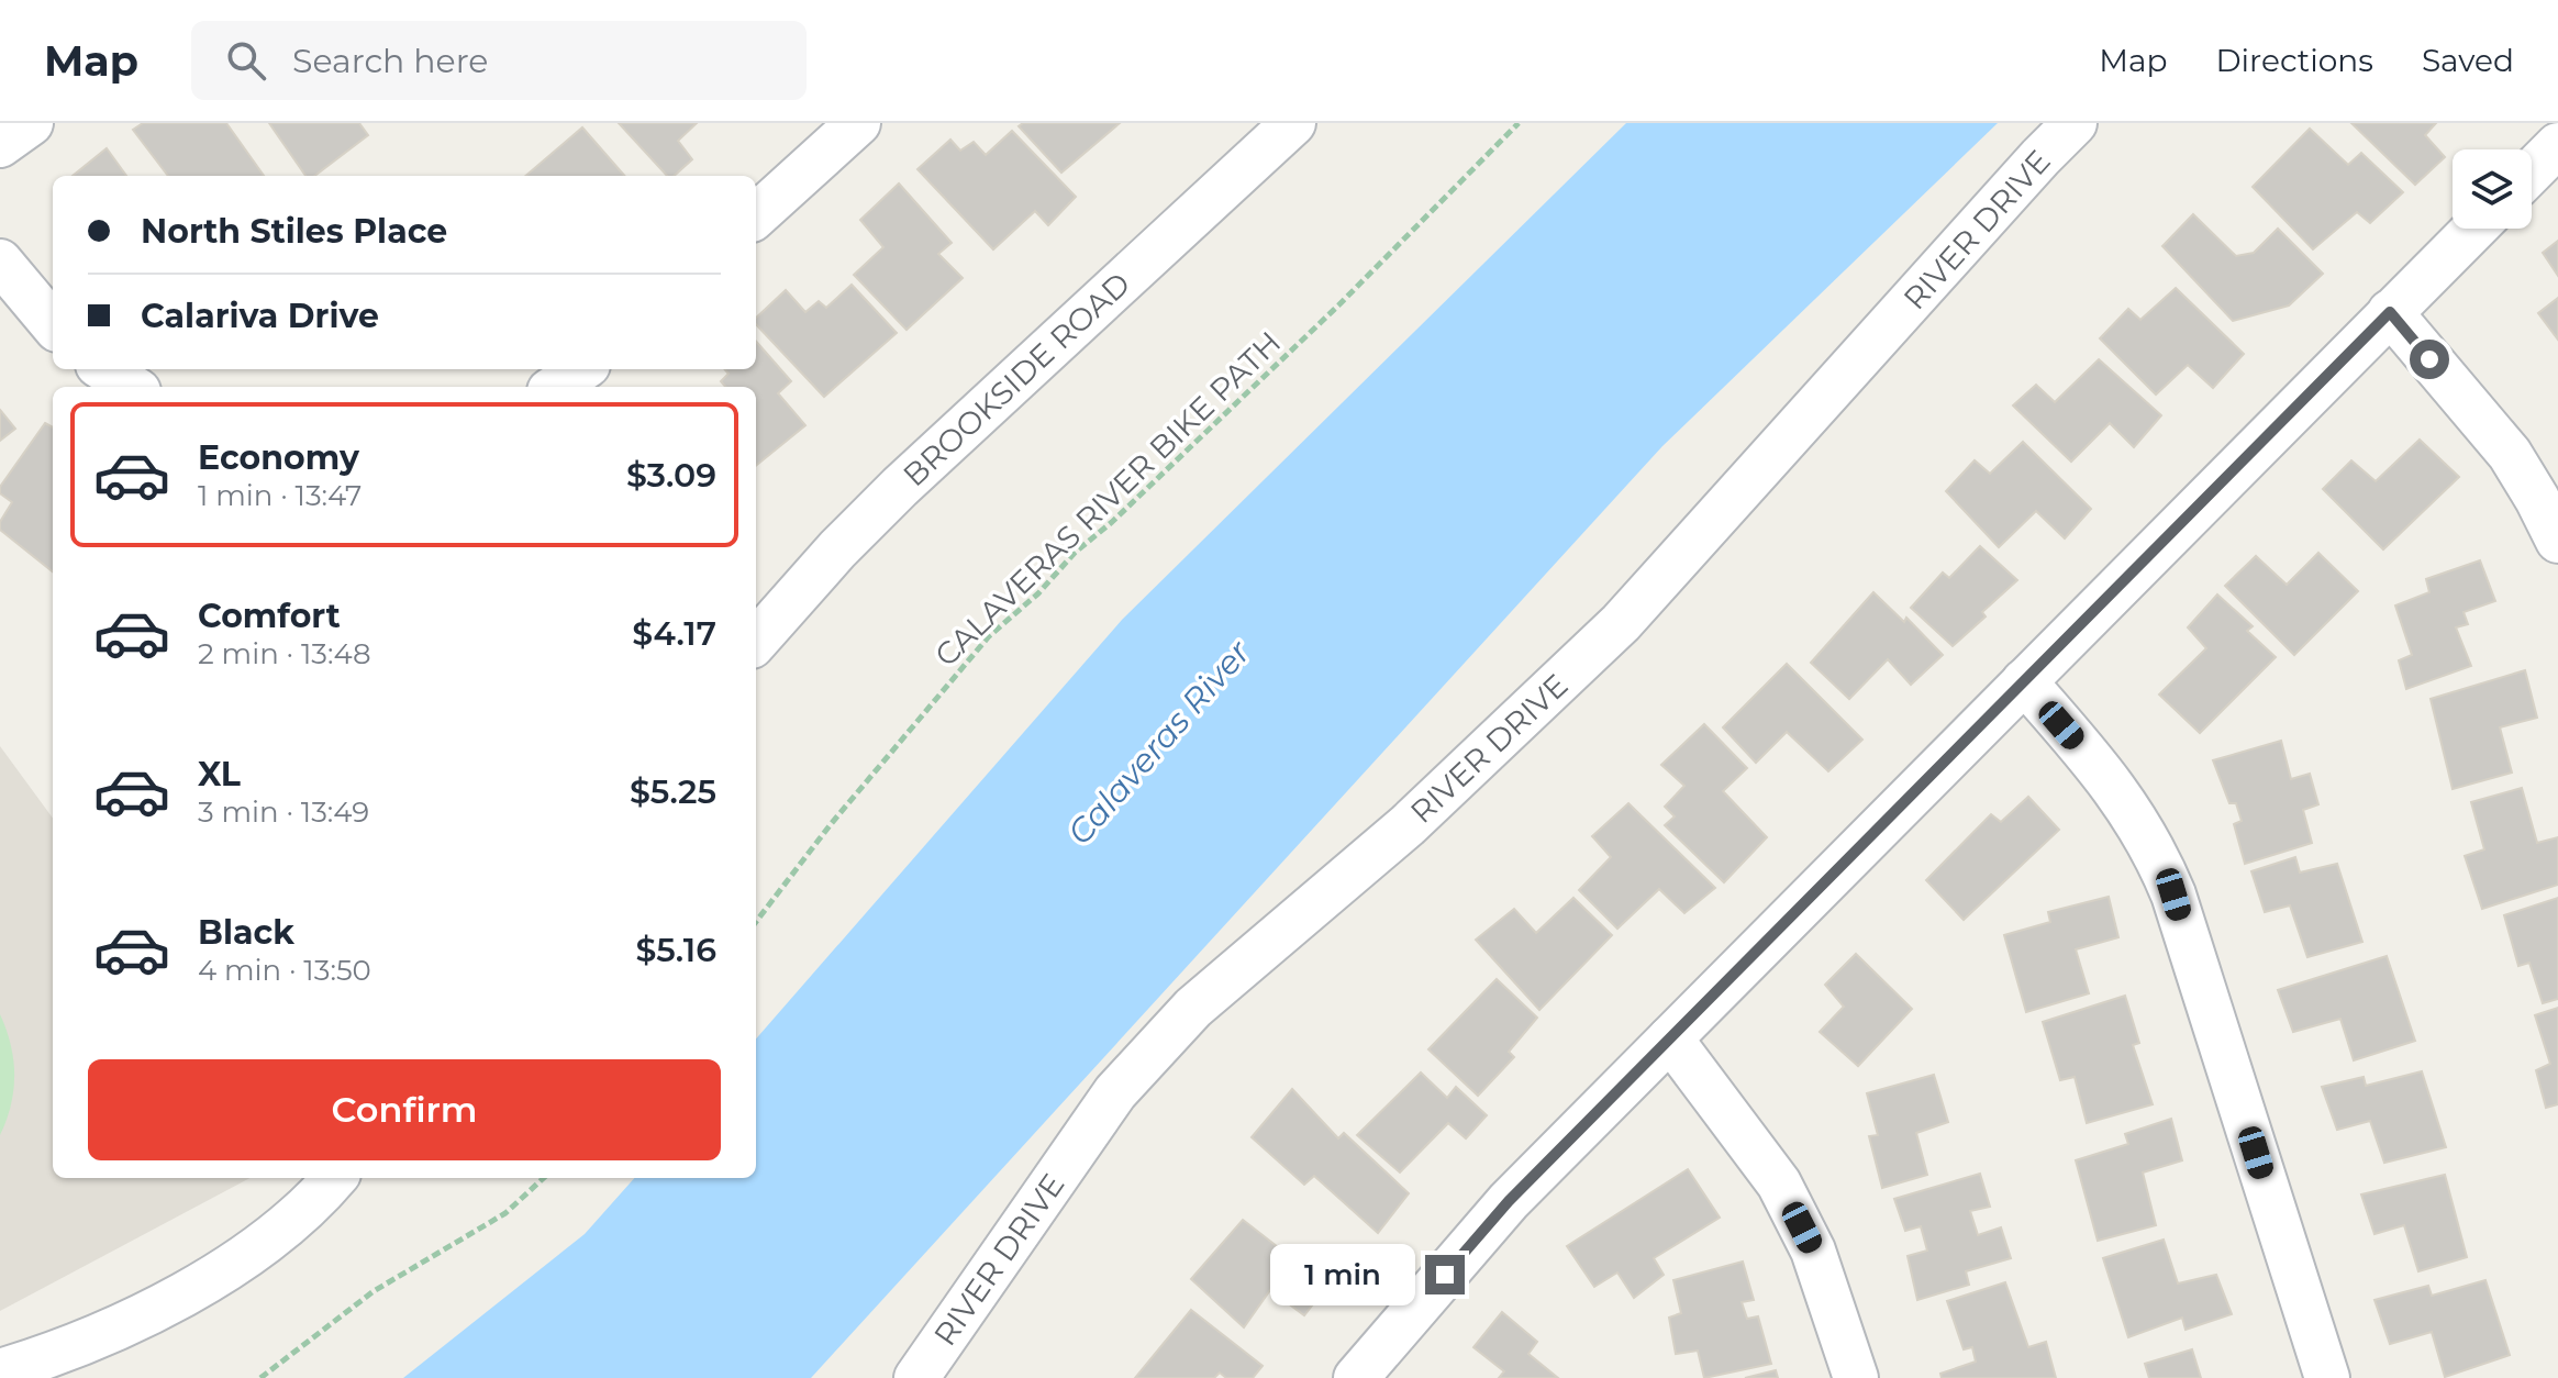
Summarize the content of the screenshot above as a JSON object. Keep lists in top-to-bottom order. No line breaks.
{"streets":{"street":["RIVER DRIVE","BROOKSIDE ROAD"],"path":["CALAVERAS RIVER BIKE PATH"]},"water":["Calaveras River"],"page":{"header":"Map","search":"Search here","nav":["Map","Directions","Saved"],"banner":["North Stiles Place","Calariva Drive"],"list":[{"name":"Economy","note":"1 min · 13:47","value":"$3.09"},{"name":"Comfort","note":"2 min · 13:48","value":"$4.17"},{"name":"XL","note":"3 min · 13:49","value":"$5.25"},{"name":"Black","note":"4 min · 13:50","value":"$5.16"}],"buttons":"Confirm","bubble":"1 min"}}
